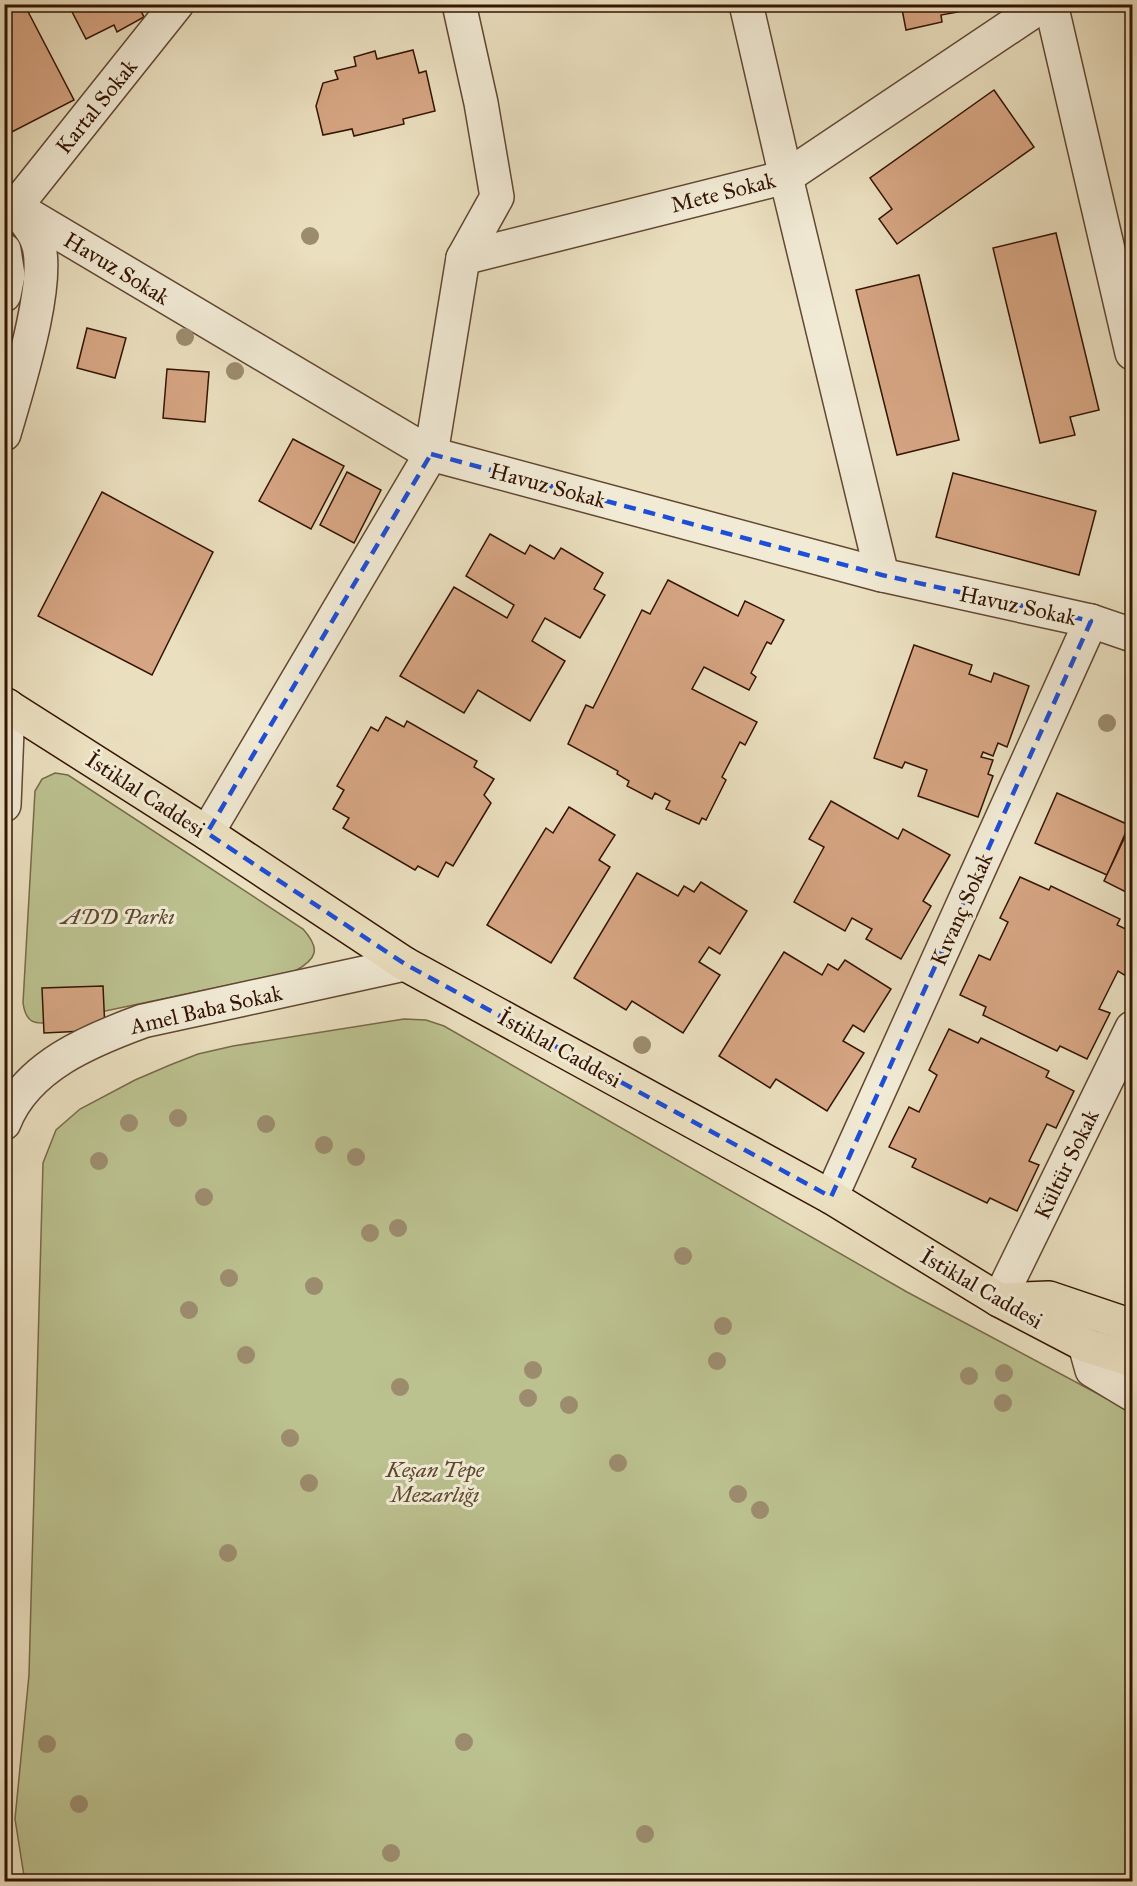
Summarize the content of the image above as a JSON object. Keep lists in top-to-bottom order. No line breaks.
{"streets":{"main road":["İstiklal Caddesi"],"street":["Kartal Sokak","Mete Sokak","Havuz Sokak","Kıvanç Sokak","Amel Baba Sokak","Kültür Sokak"]},"crossings":[["Kartal Sokak","Havuz Sokak"],["Havuz Sokak","Kıvanç Sokak"],["İstiklal Caddesi","Kıvanç Sokak"],["İstiklal Caddesi","Amel Baba Sokak"],["İstiklal Caddesi","Kültür Sokak"]],"parks":["ADD Parkı","Keşan Tepe Mezarlığı"]}
